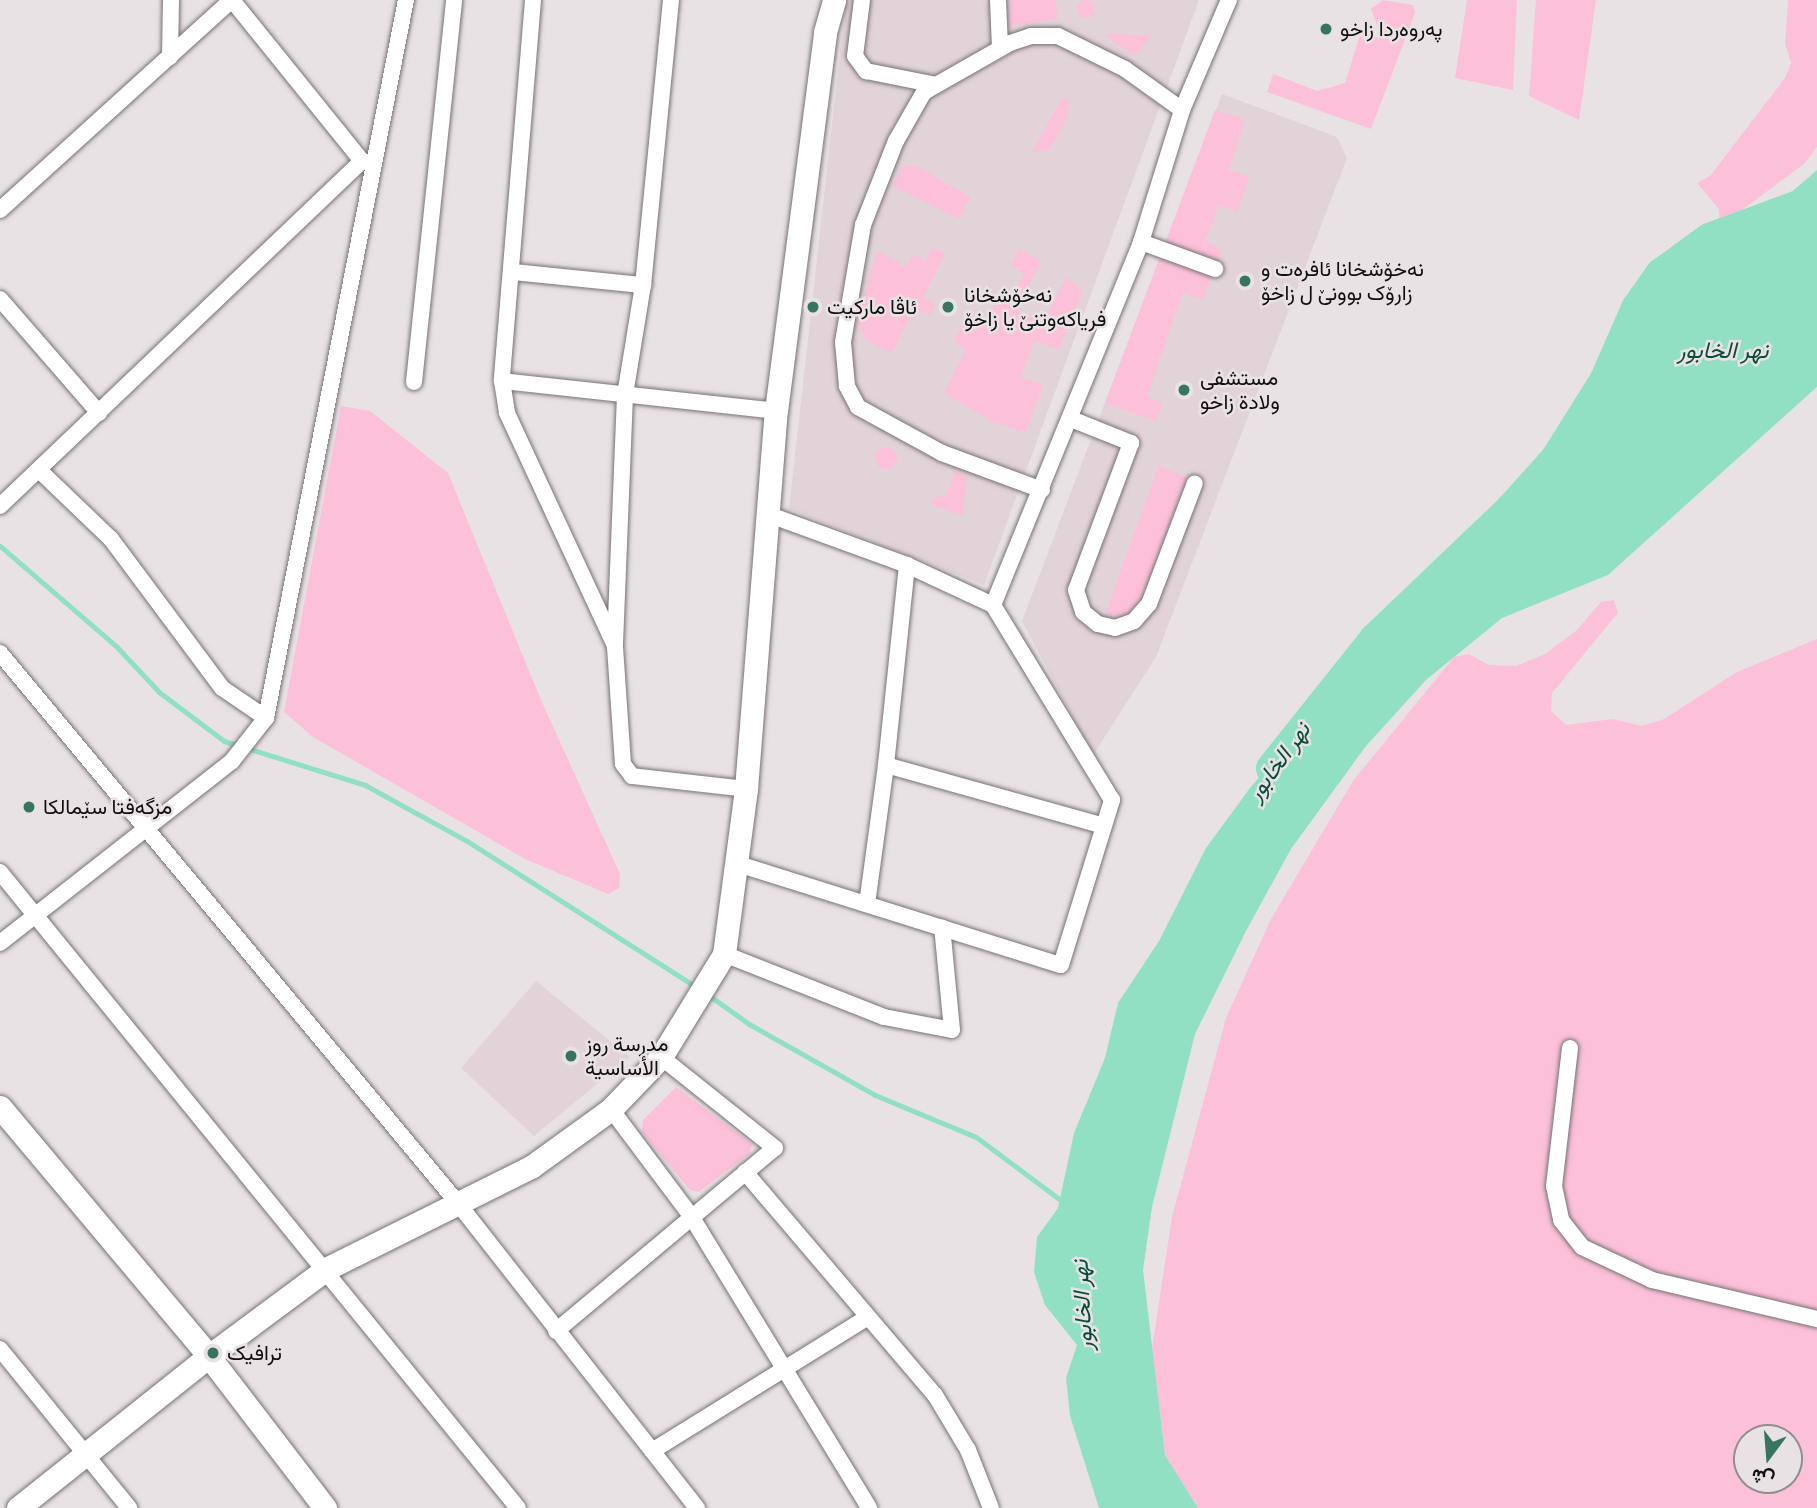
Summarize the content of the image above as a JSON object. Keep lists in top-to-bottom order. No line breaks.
{"water":["نهر الخابور"],"places":["په‌روه‌ردا زاخو","نەخۆشخانا ئافرەت و زارۆک بوونێ ل زاخۆ","ئاڤا ماركيت","نه‌خۆشخانا فرياكه‌وتنێ يا زاخۆ","مستشفى ولادة زاخو","مزگەفتا سێمالکا","مدرسة روز الأساسية","ترافیک"],"north":"bottom"}
